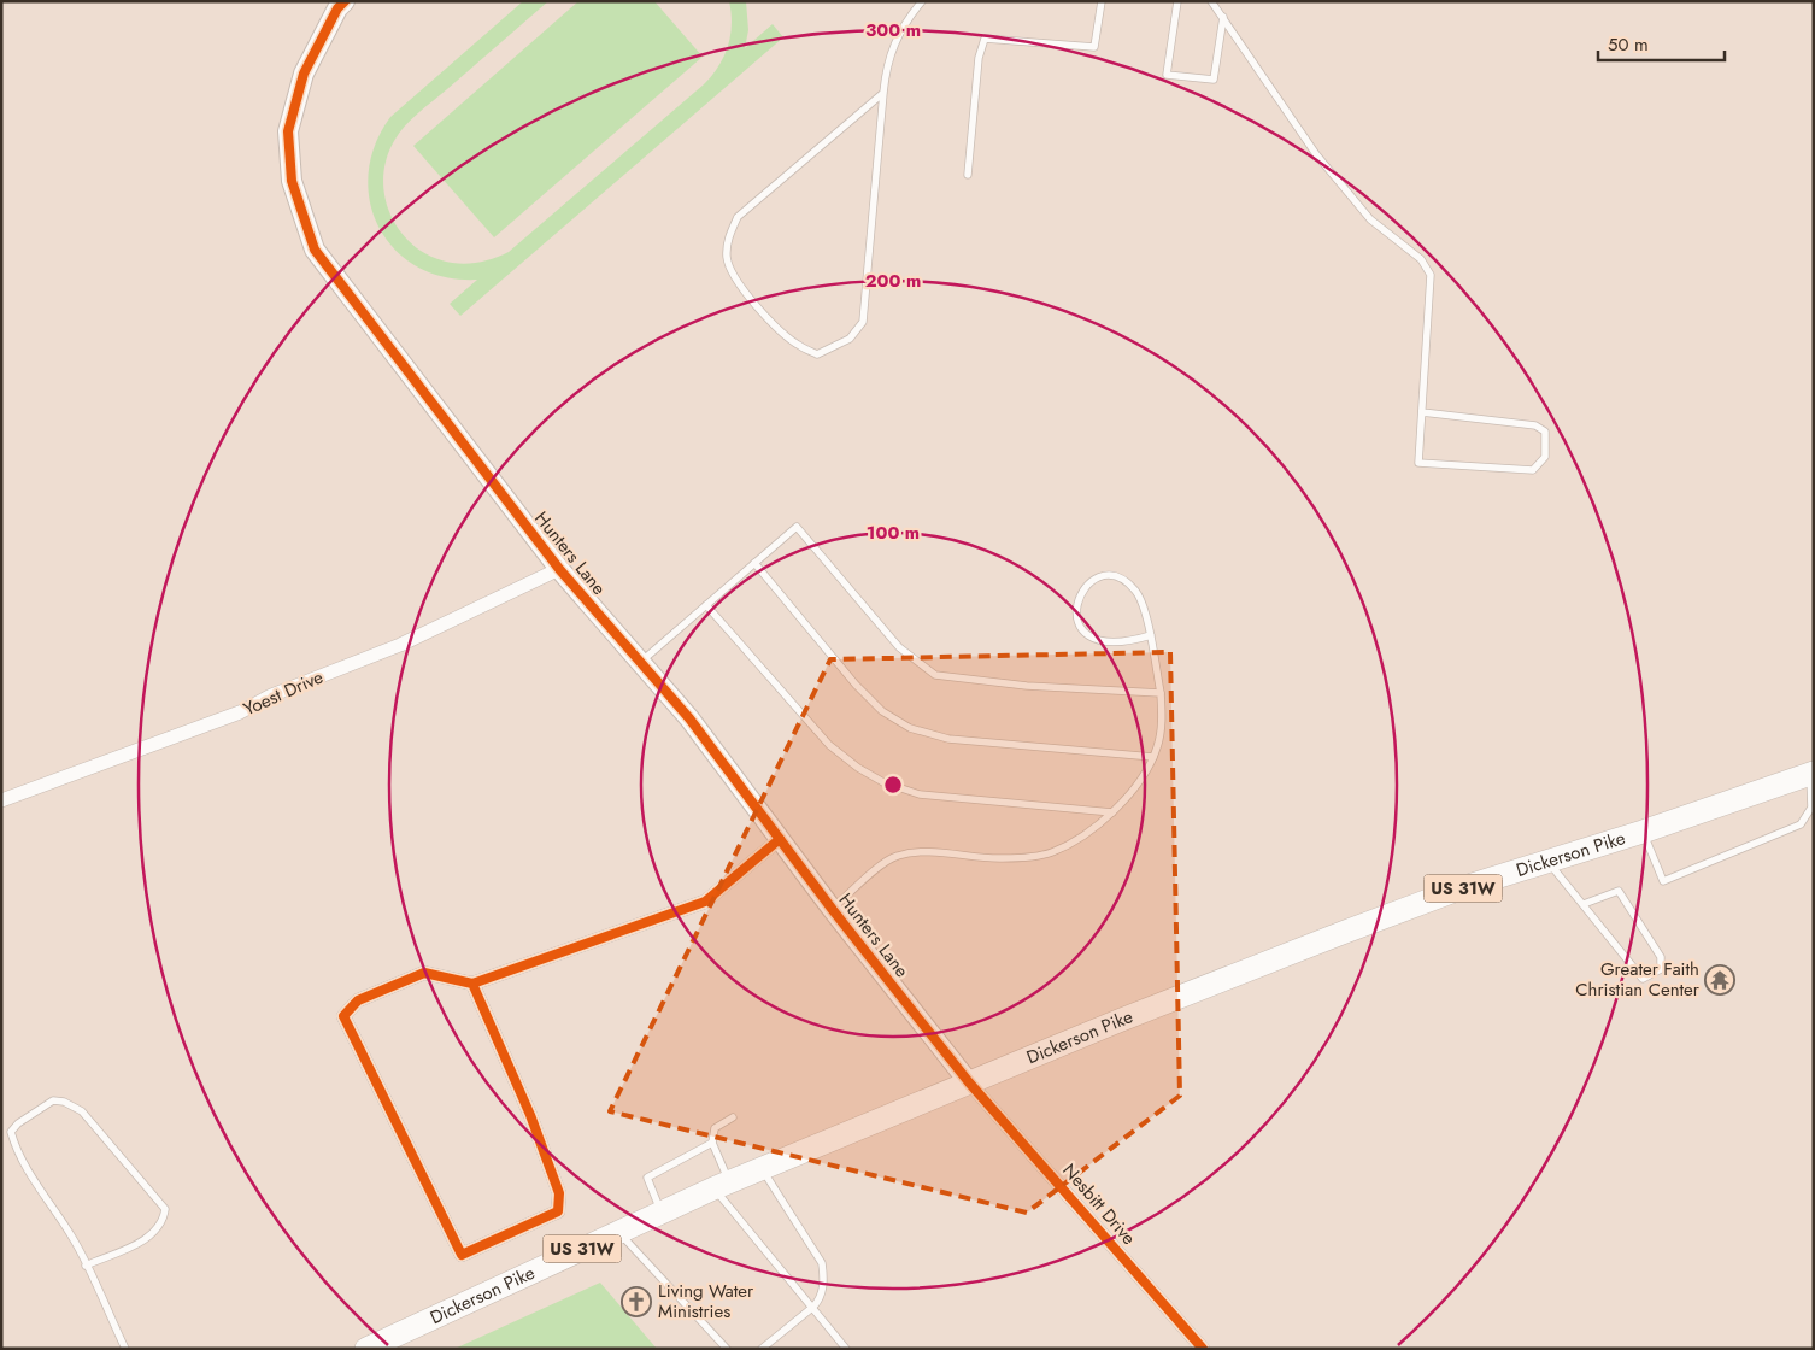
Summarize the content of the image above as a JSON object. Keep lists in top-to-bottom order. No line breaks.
{"streets":{"main road":["Dickerson Pike","US 31W"],"street":["Hunters Lane","Yoest Drive","Nesbitt Drive"]},"crossings":[["Hunters Lane","Yoest Drive"],["Hunters Lane","Dickerson Pike"],["Hunters Lane","Nesbitt Drive"],["Dickerson Pike","Nesbitt Drive"]],"places":{"temple":["Greater Faith Christian Center"],"church":["Living Water Ministries"]},"scale_bar":"50 m","rings":["300 m","200 m","100 m"]}
